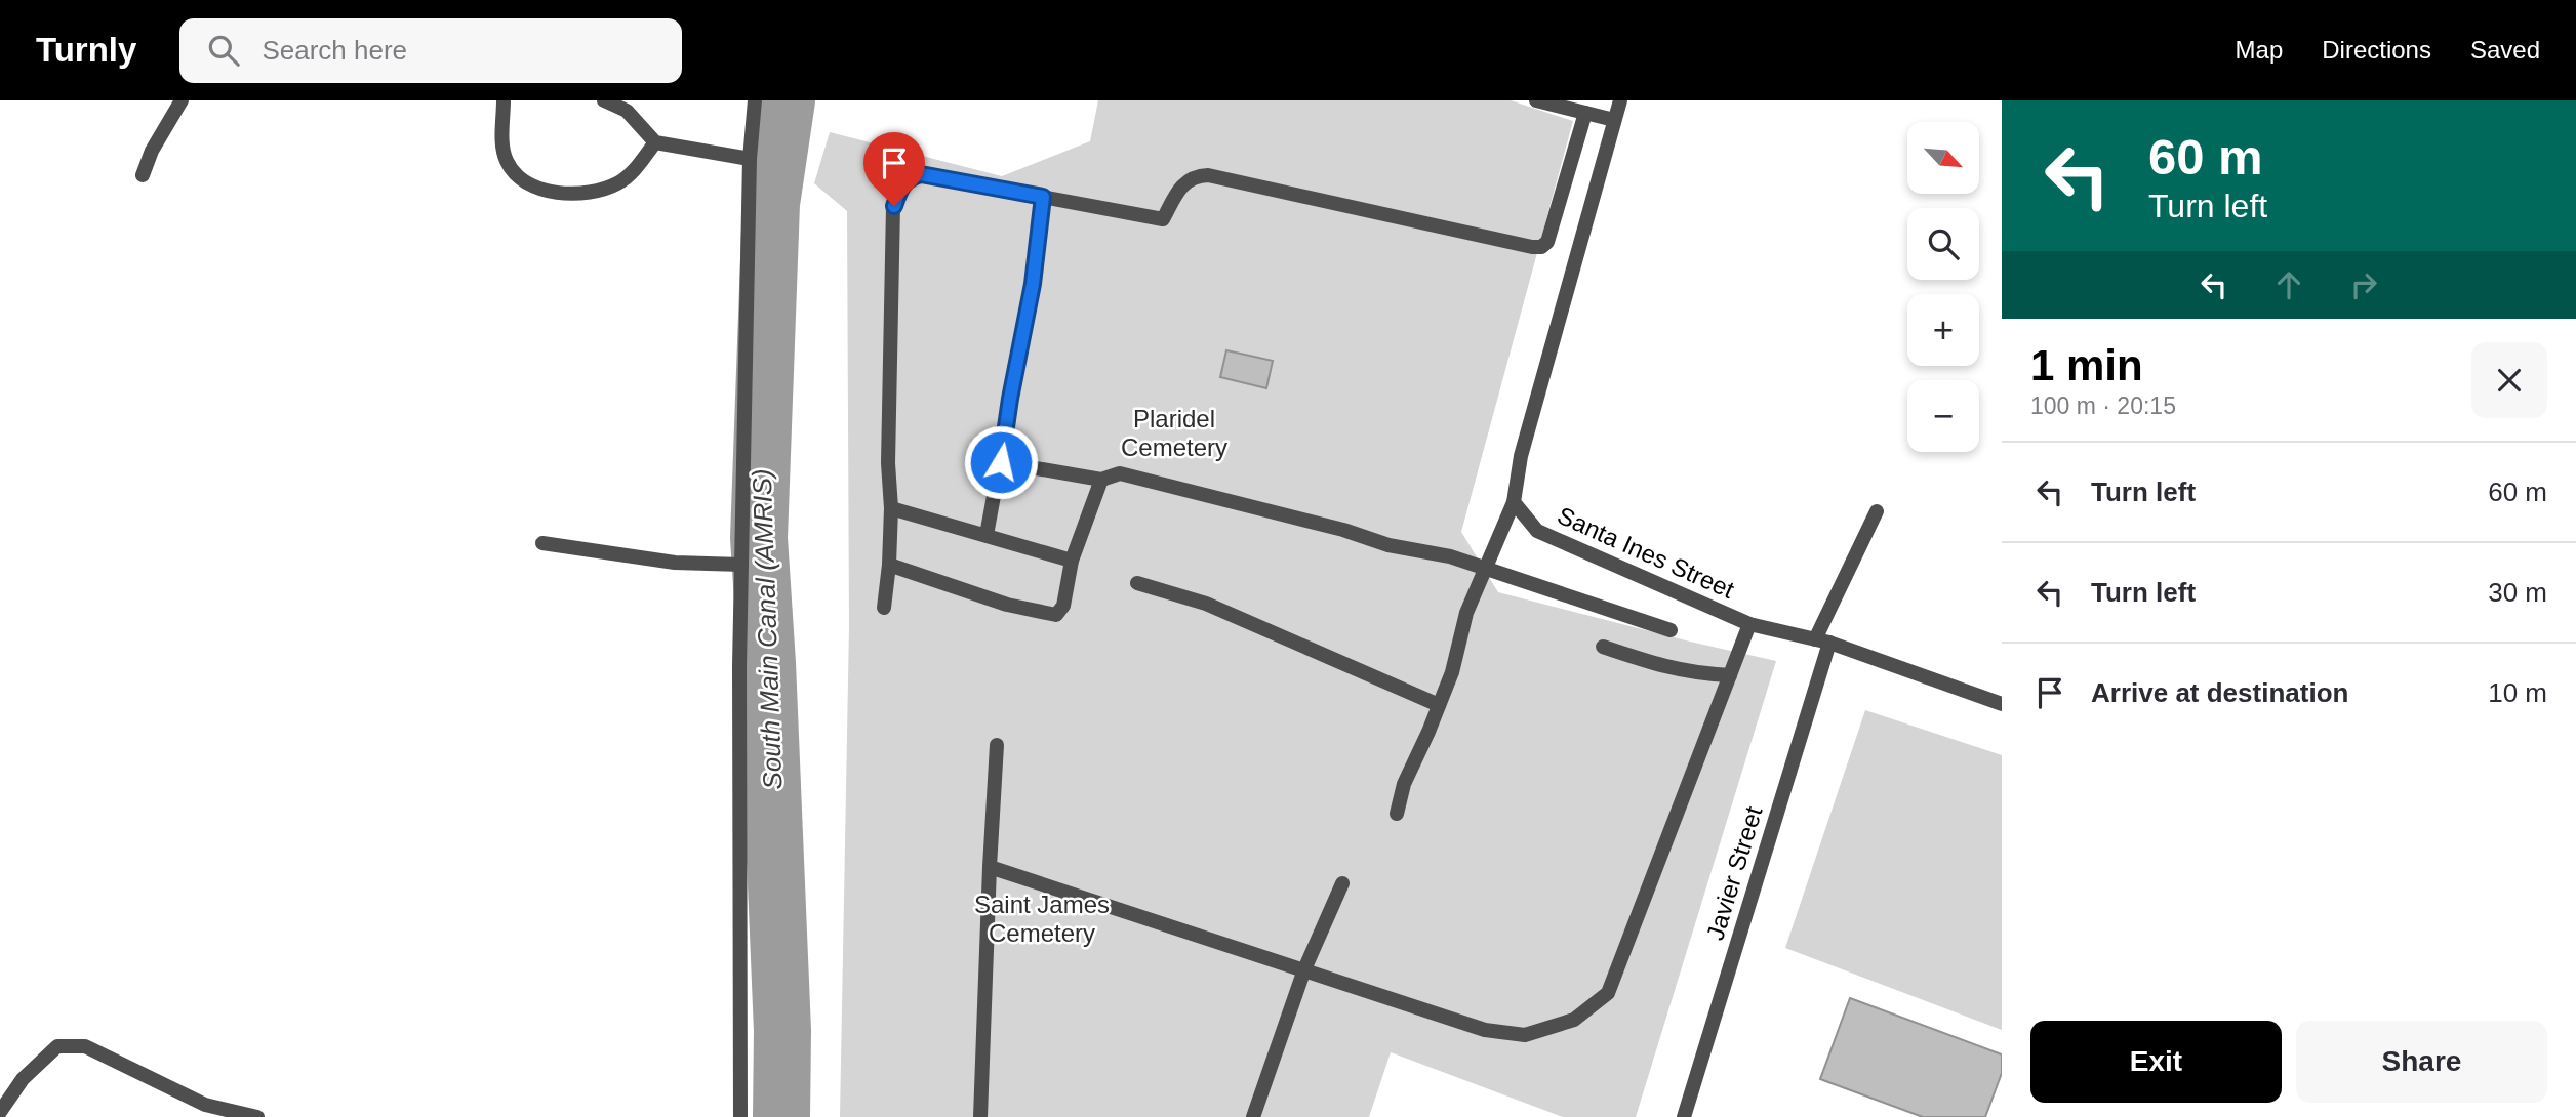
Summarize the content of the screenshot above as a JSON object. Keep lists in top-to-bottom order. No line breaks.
{"streets":{"street":["Santa Ines Street","Javier Street"]},"crossings":[["Santa Ines Street","Javier Street"]],"water":["South Main Canal (AMRIS)"],"parks":["Plaridel Cemetery","Saint James Cemetery"],"north":"bottom right","page":{"header":"Turnly","search":"Search here","nav":["Map","Directions","Saved"],"turn":["60 m","Turn left"],"map_buttons":["+","−"],"heading":["1 min","100 m · 20:15"],"list":[{"name":"Turn left","value":"60 m"},{"name":"Turn left","value":"30 m"},{"name":"Arrive at destination","value":"10 m"}],"buttons":["Exit","Share"]}}
